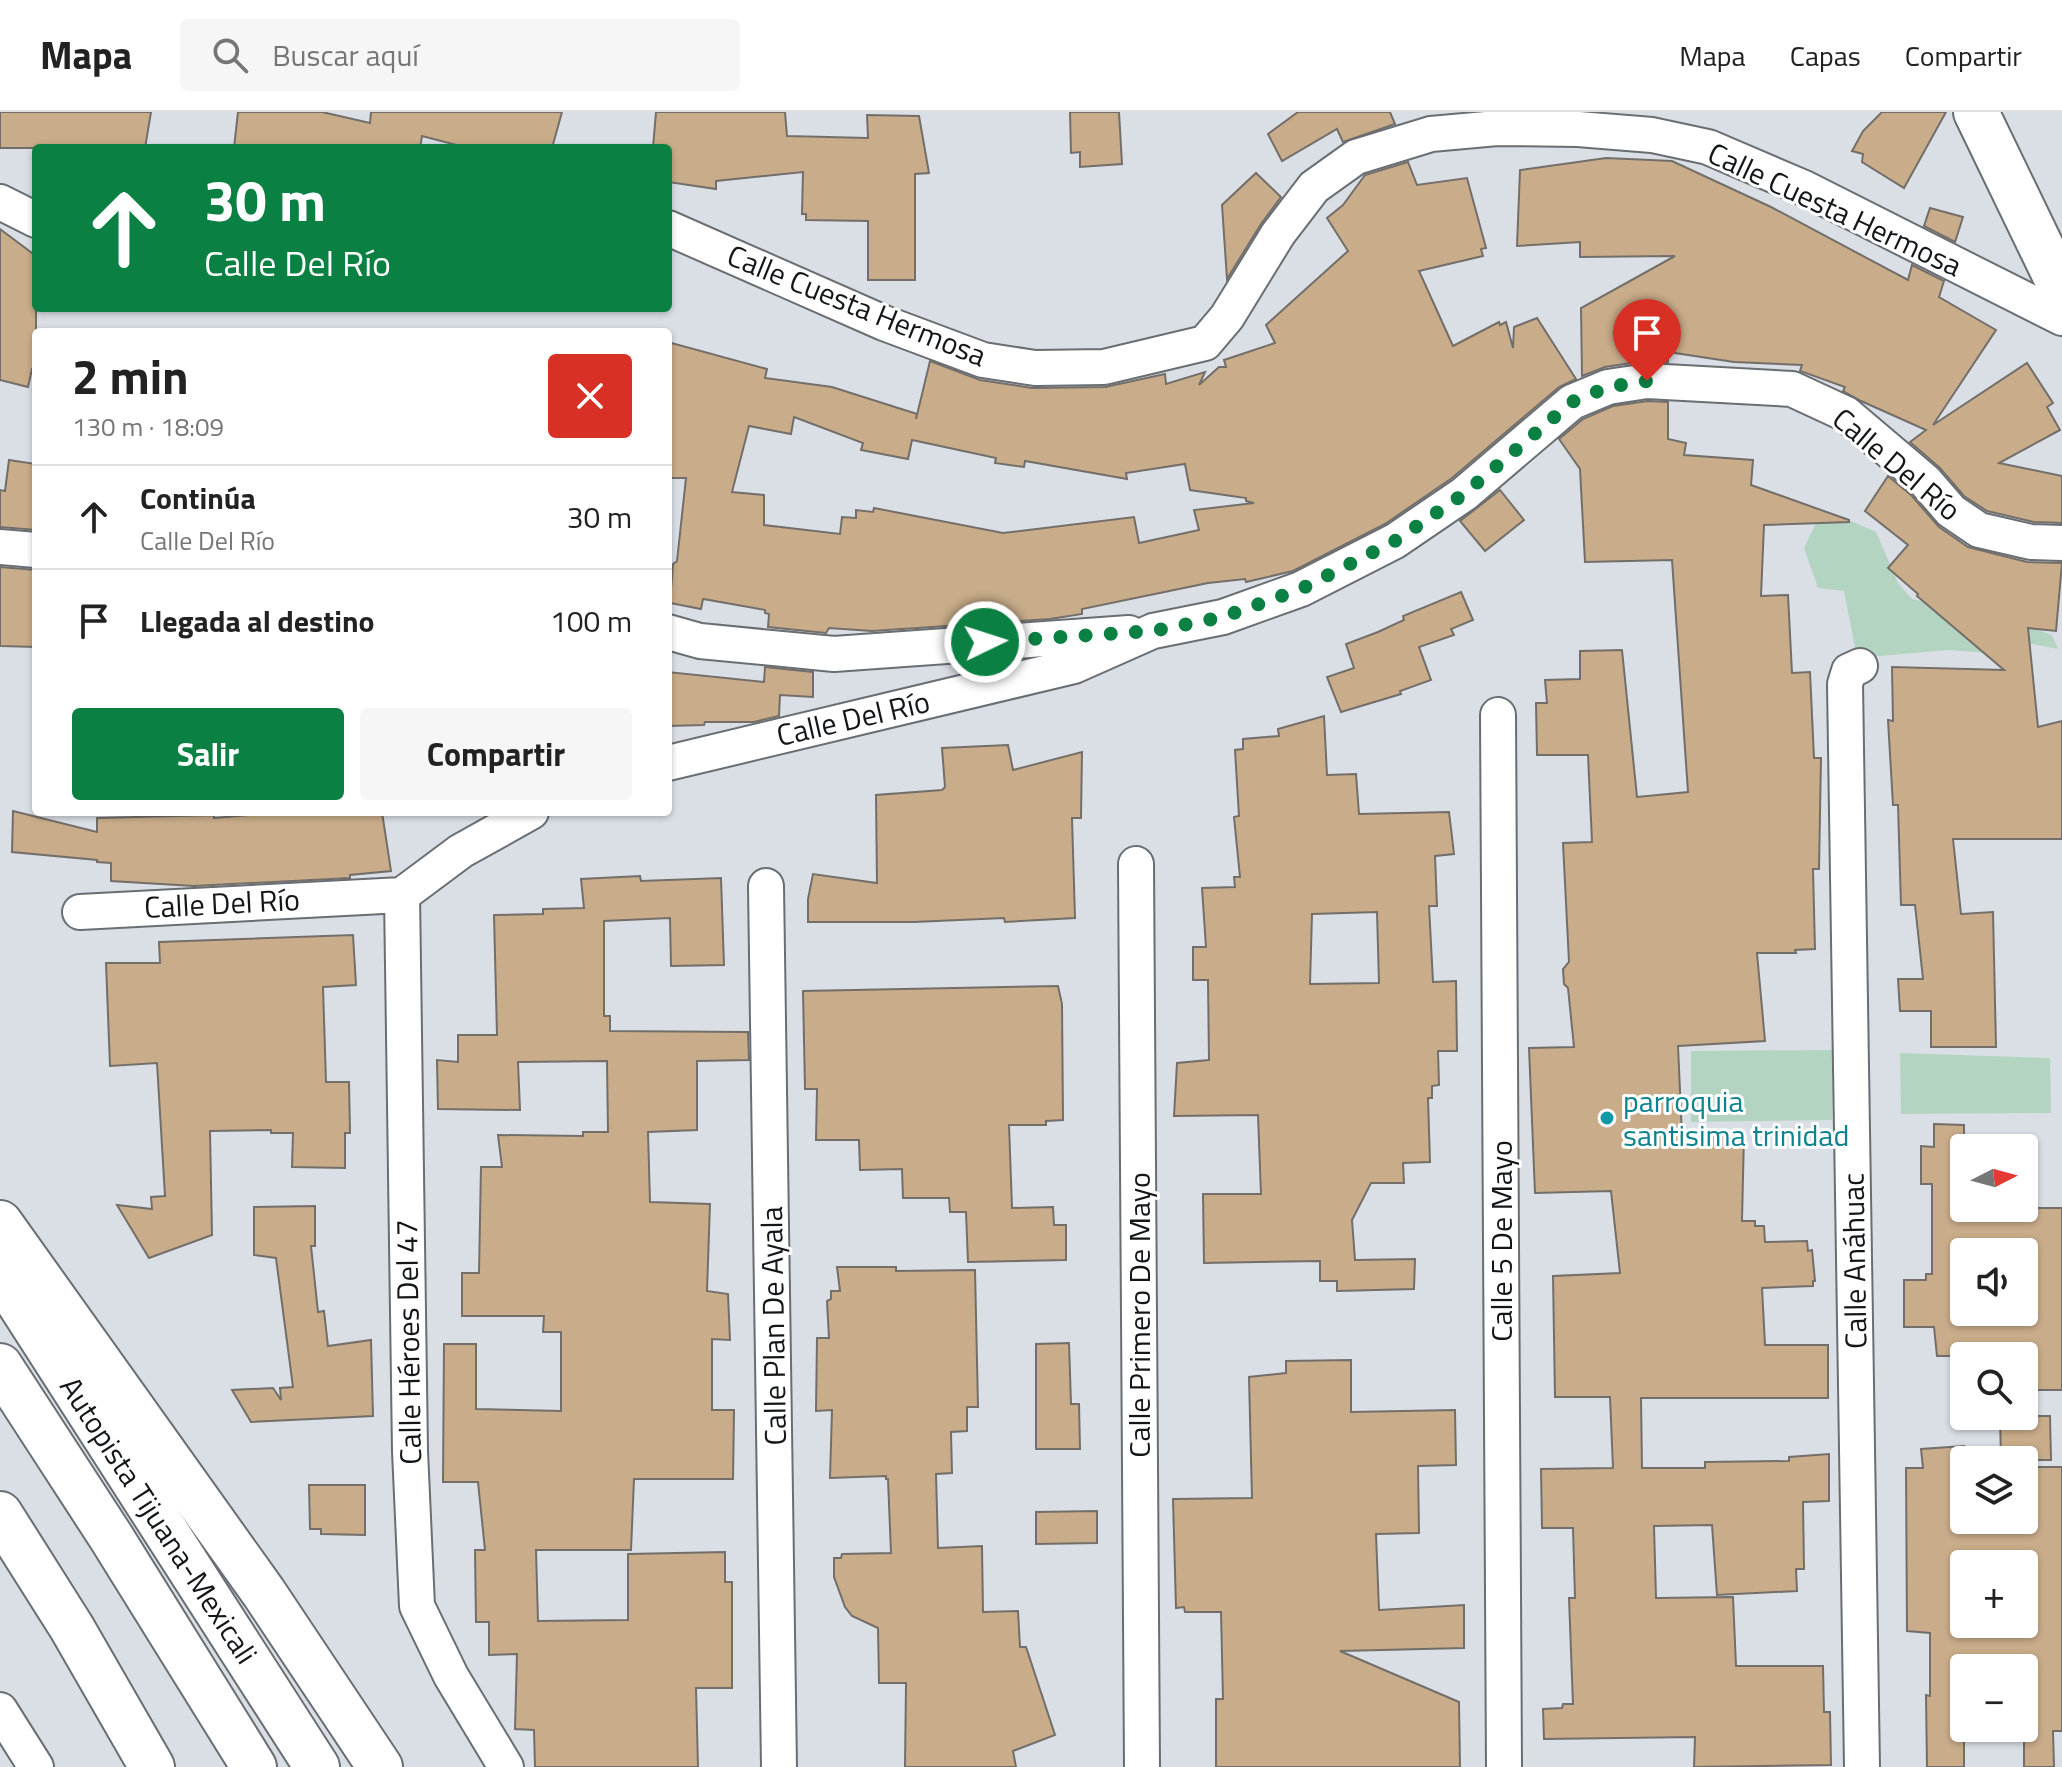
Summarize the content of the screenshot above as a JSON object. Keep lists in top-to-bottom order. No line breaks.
{"streets":{"main road":["Autopista Tijuana-Mexicali"],"street":["Calle Cuesta Hermosa","Calle Del Río","Calle 5 De Mayo","Calle Anáhuac","Calle Primero De Mayo","Calle Plan De Ayala","Calle Héroes Del 47"]},"crossings":[["Calle Del Río","Calle Héroes Del 47"]],"places":["parroquia santisima trinidad"],"north":"right","page":{"header":"Mapa","search":"Buscar aquí","nav":["Mapa","Capas","Compartir"],"turn":["30 m","Calle Del Río"],"heading":["2 min","130 m · 18:09"],"list":[{"name":"Continúa","note":"Calle Del Río","value":"30 m"},{"name":"Llegada al destino","value":"100 m"}],"buttons":["Salir","Compartir"],"map_buttons":["+","−"]}}
